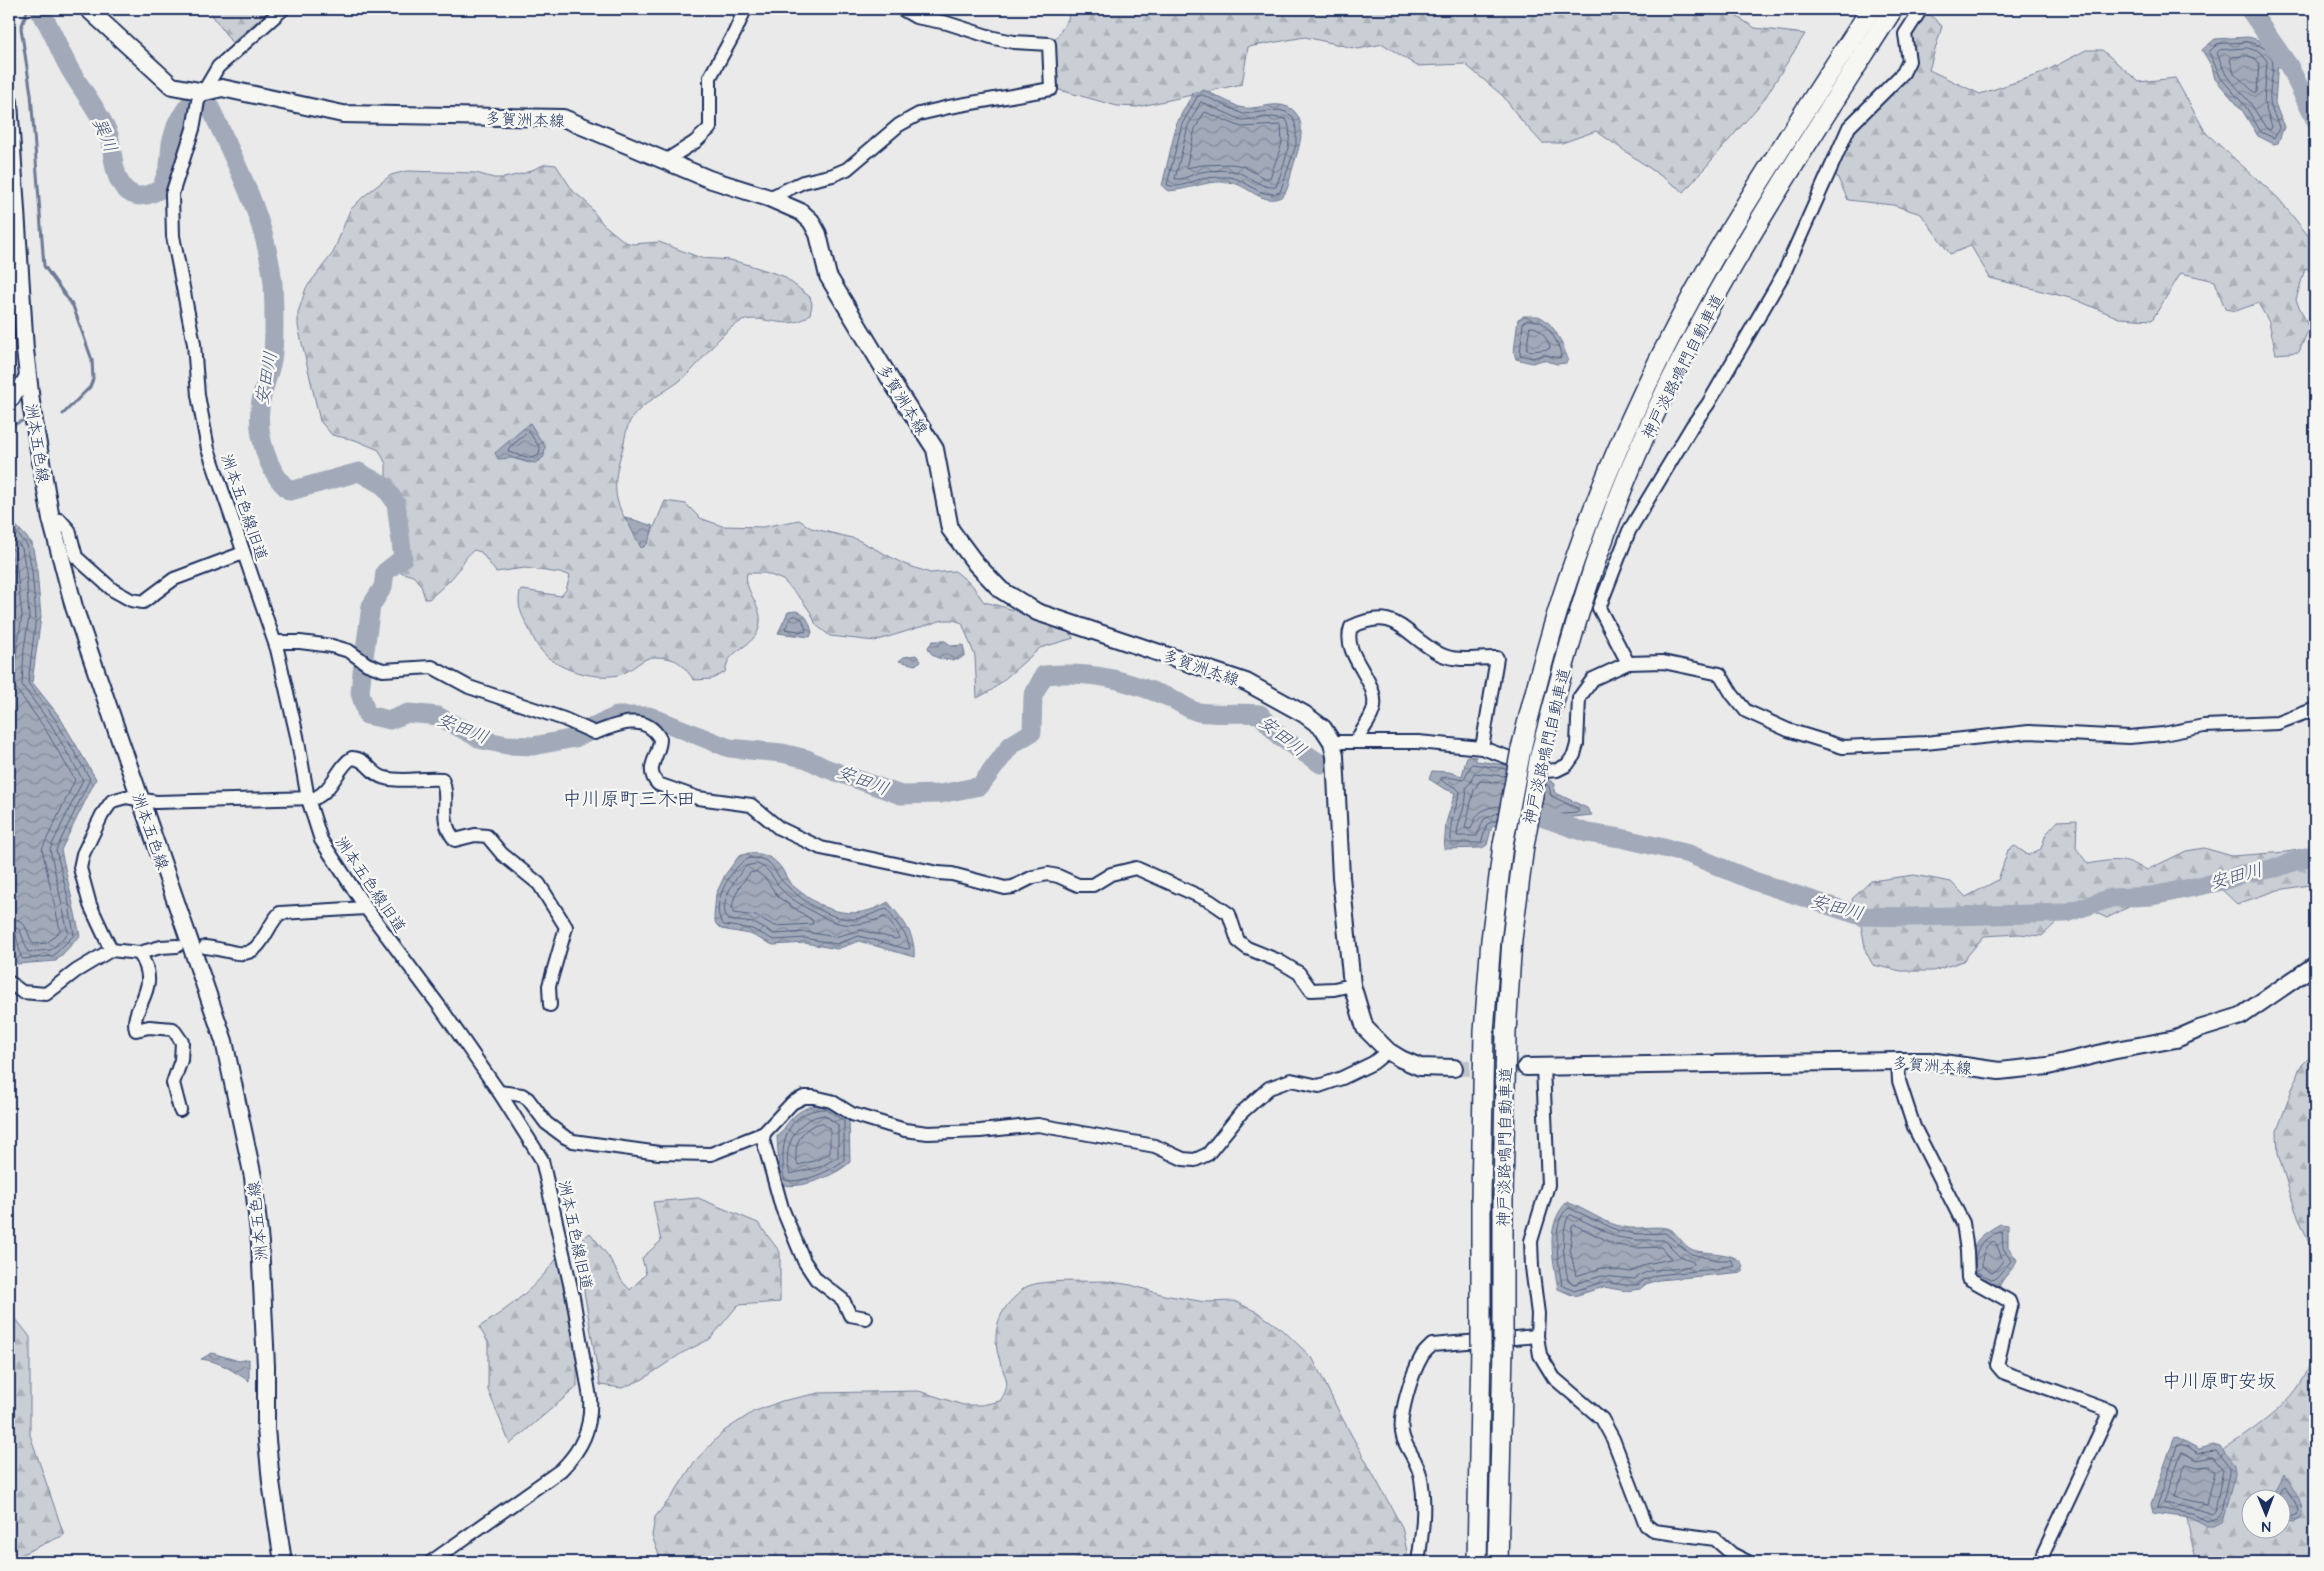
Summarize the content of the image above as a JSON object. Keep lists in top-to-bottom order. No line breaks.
{"streets":{"highway":["神戸淡路鳴門自動車道"],"main road":["多賀洲本線","洲本五色線"],"street":["洲本五色線旧道"]},"crossings":[["多賀洲本線","洲本五色線旧道"]],"districts":["中川原町三木田","中川原町安坂"],"water":["巽川","安田川"],"north":"bottom"}
